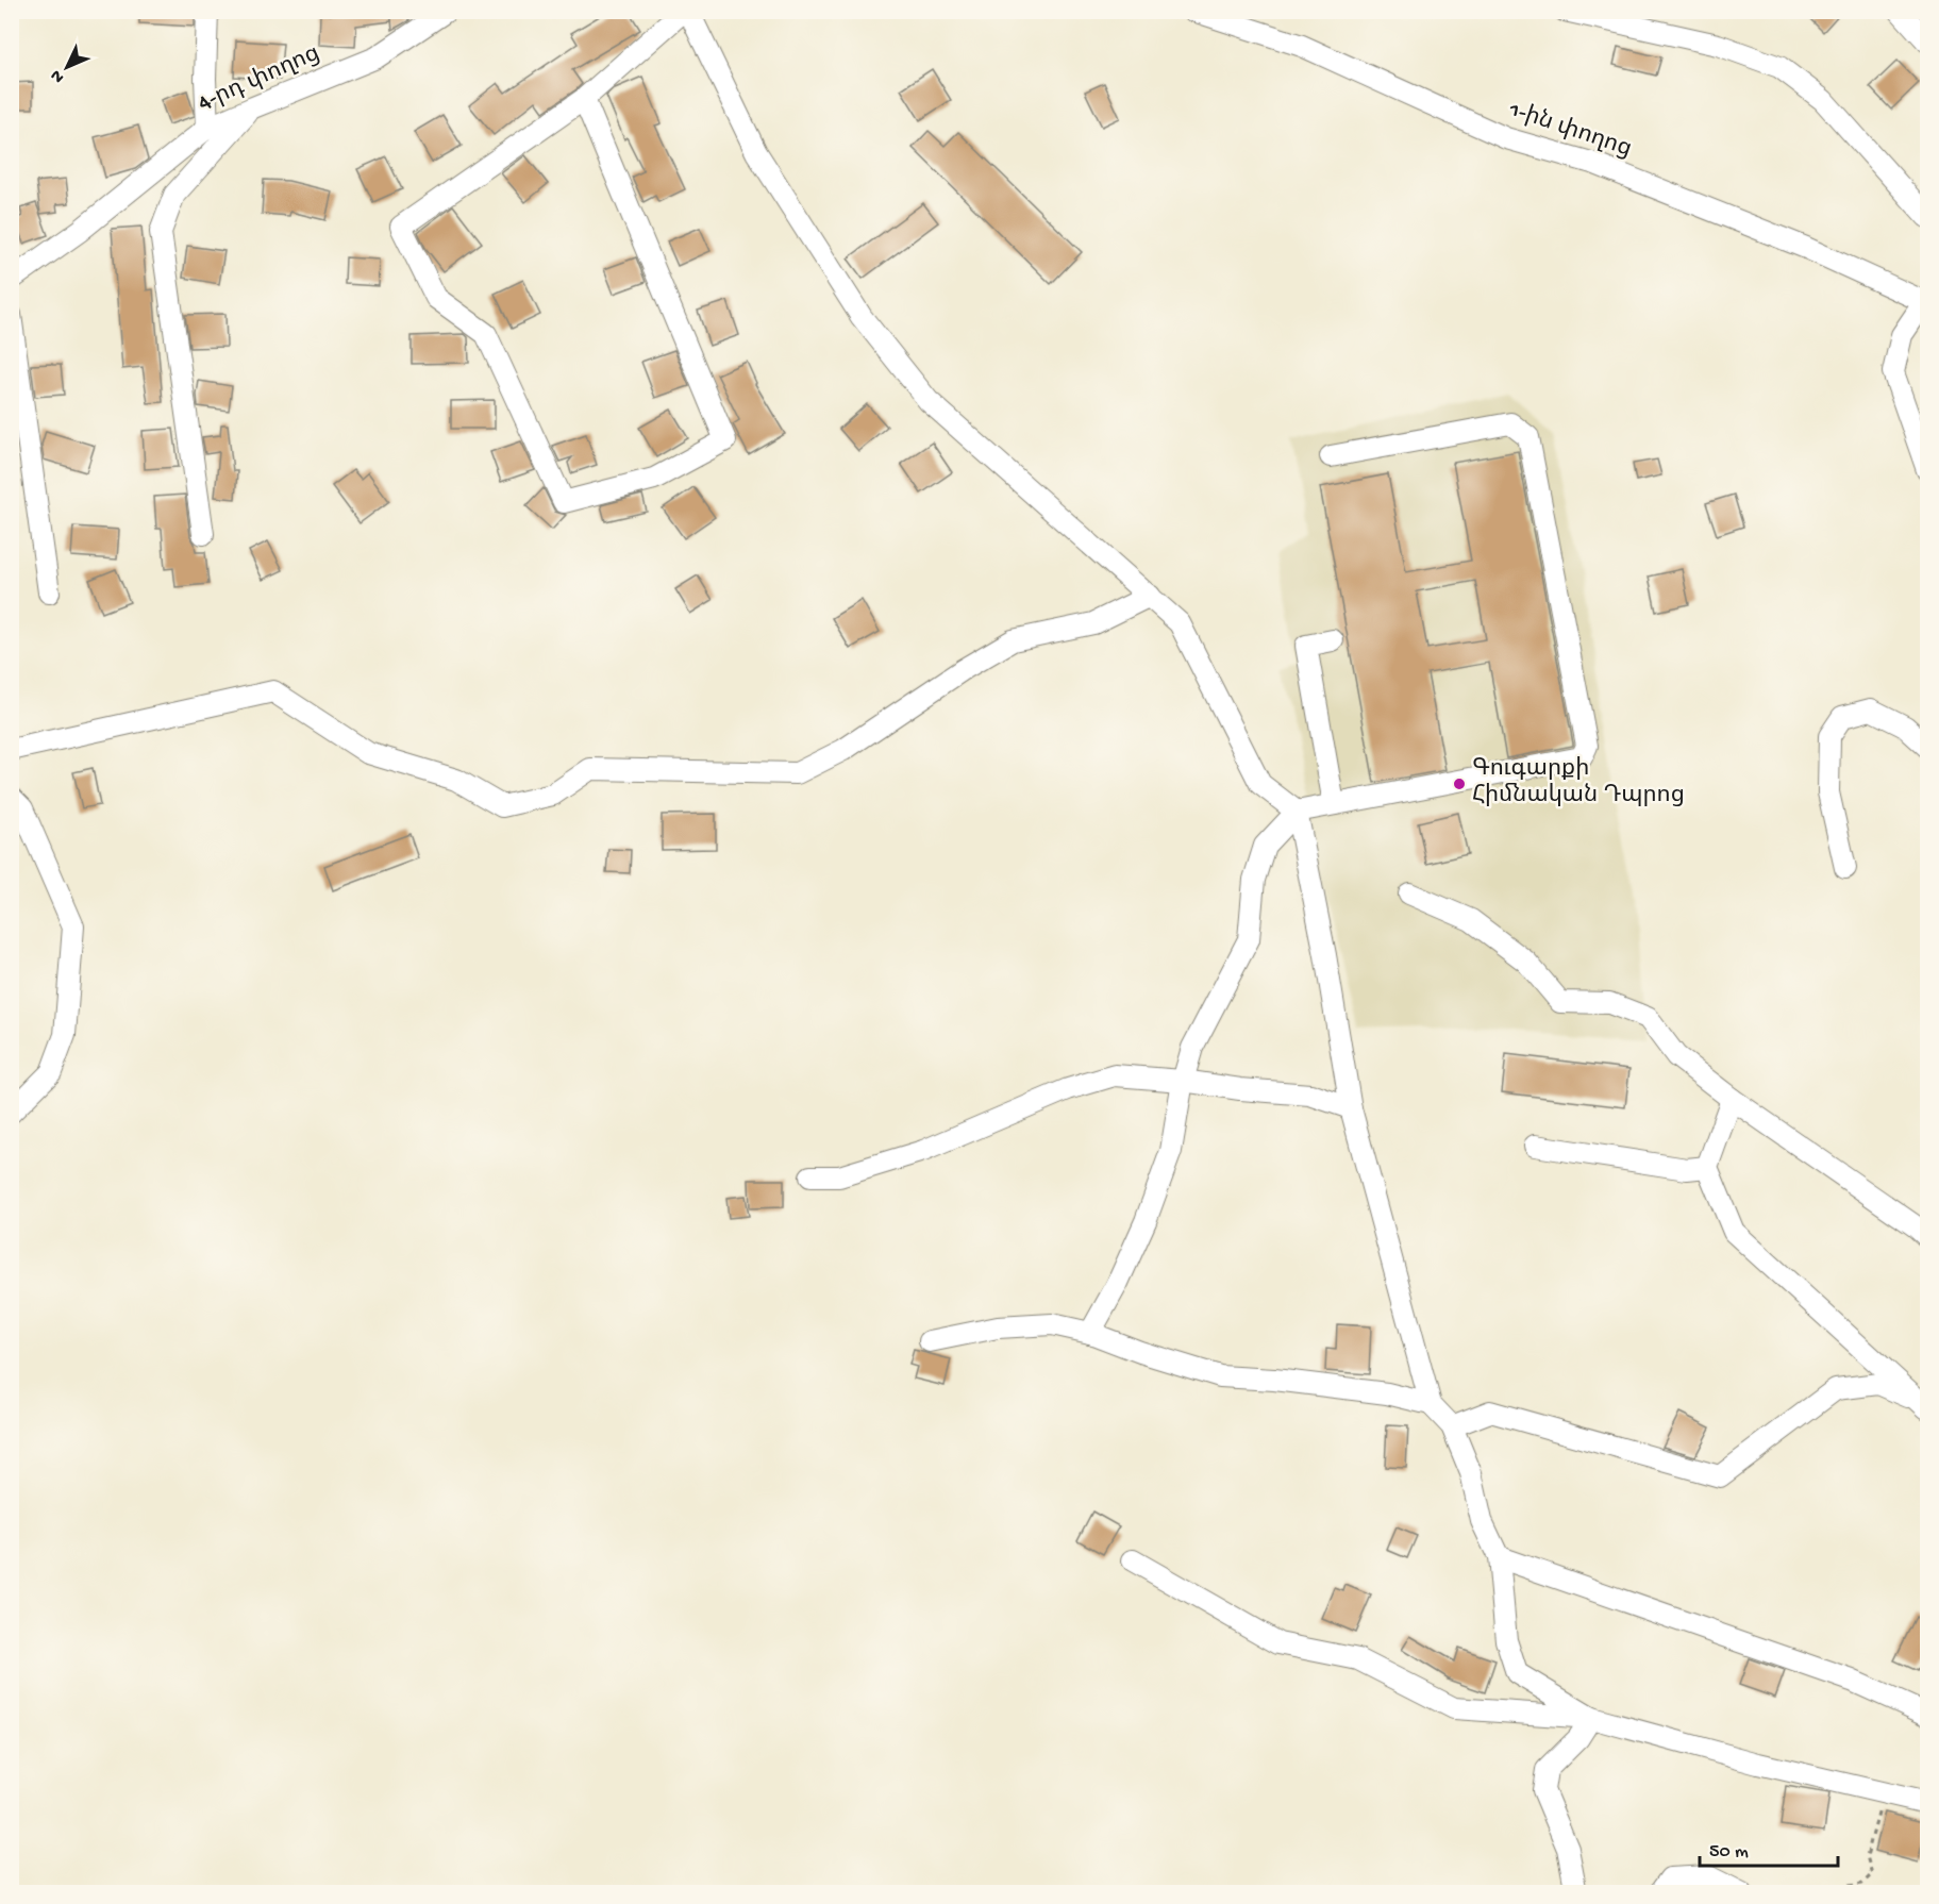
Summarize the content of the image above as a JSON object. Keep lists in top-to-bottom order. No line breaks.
{"streets":{"street":["4-րդ փողոց","1-ին փողոց"]},"places":["Գուգարքի Հիմնական Դպրոց"],"scale_bar":"50 m","north":"bottom left"}
